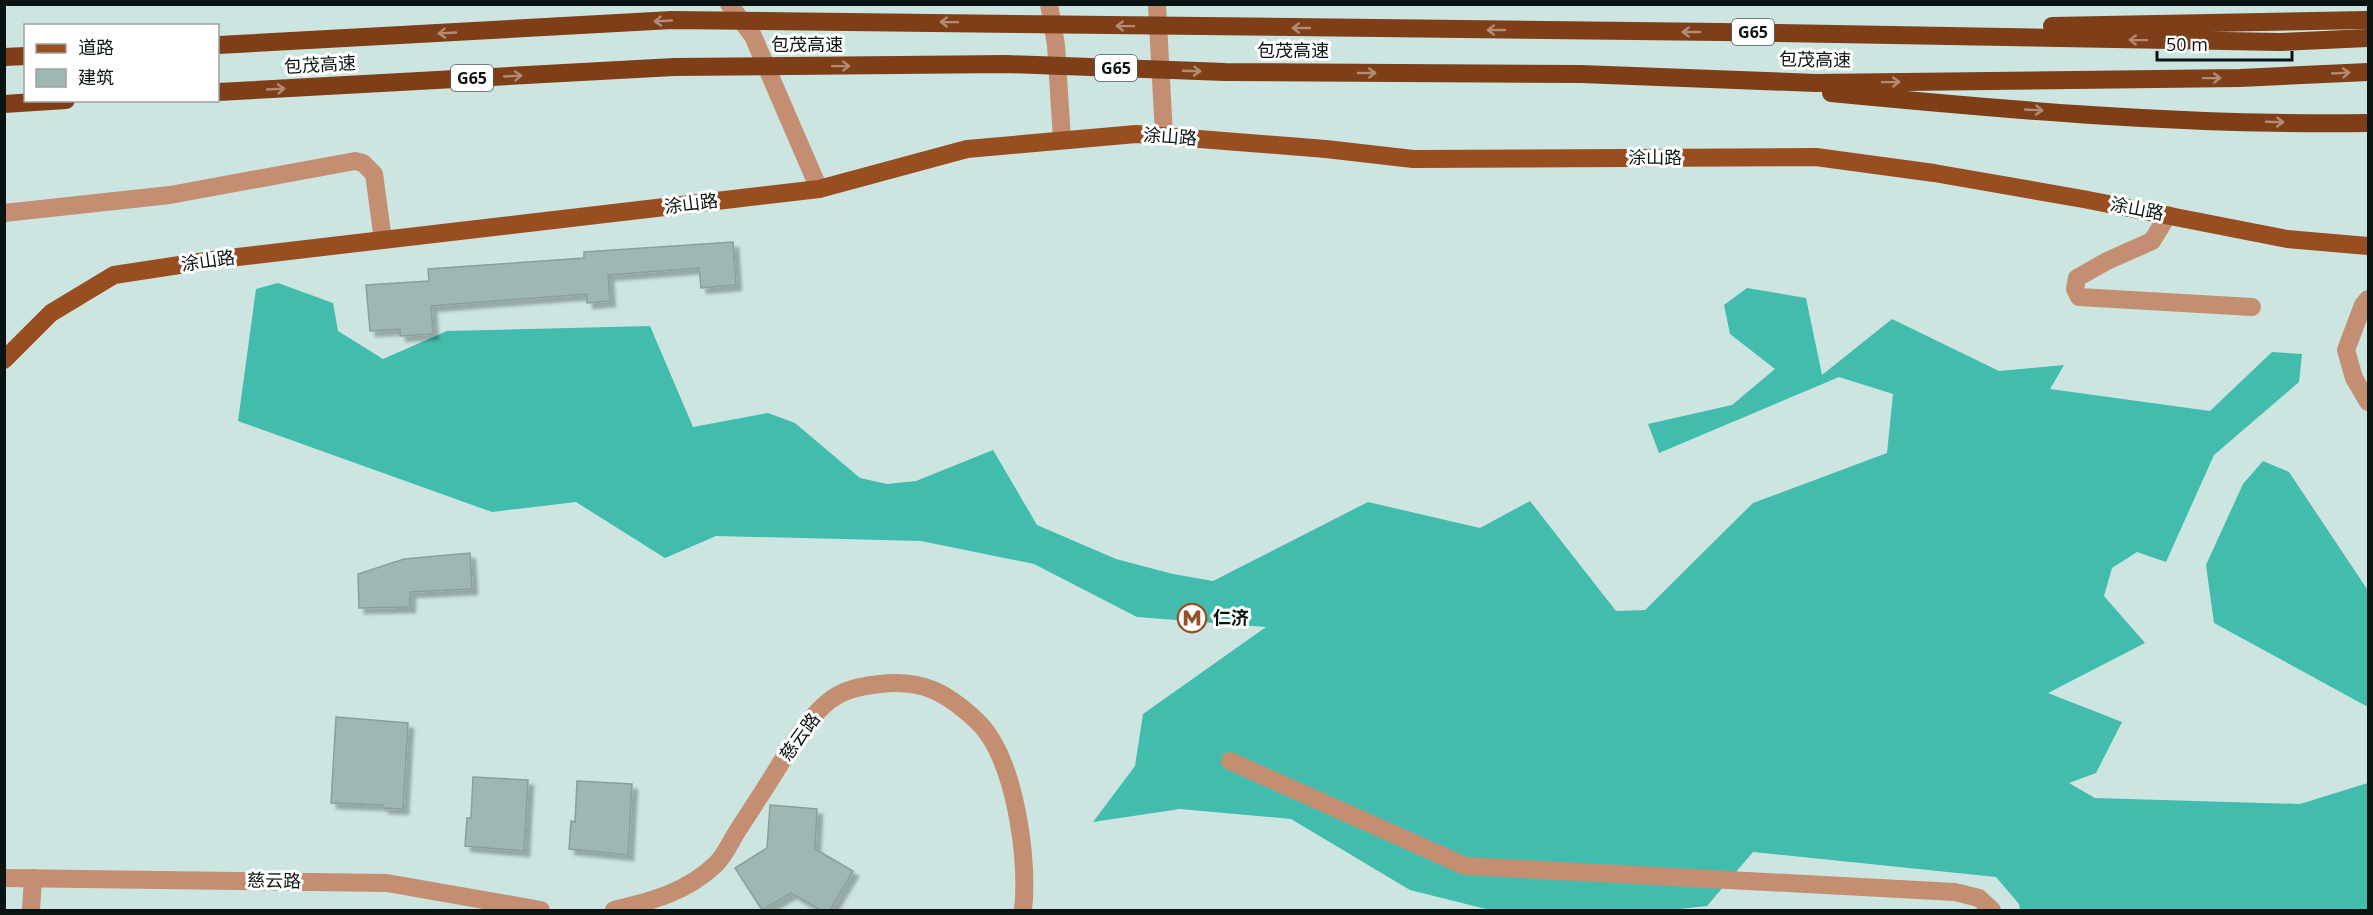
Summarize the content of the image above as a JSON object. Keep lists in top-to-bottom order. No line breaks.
{"streets":{"highway":["G65","包茂高速"],"main road":["涂山路"],"street":["慈云路"]},"places":{"metro station":["仁济"]},"legend":["道路","建筑"],"scale_bar":"50 m"}
